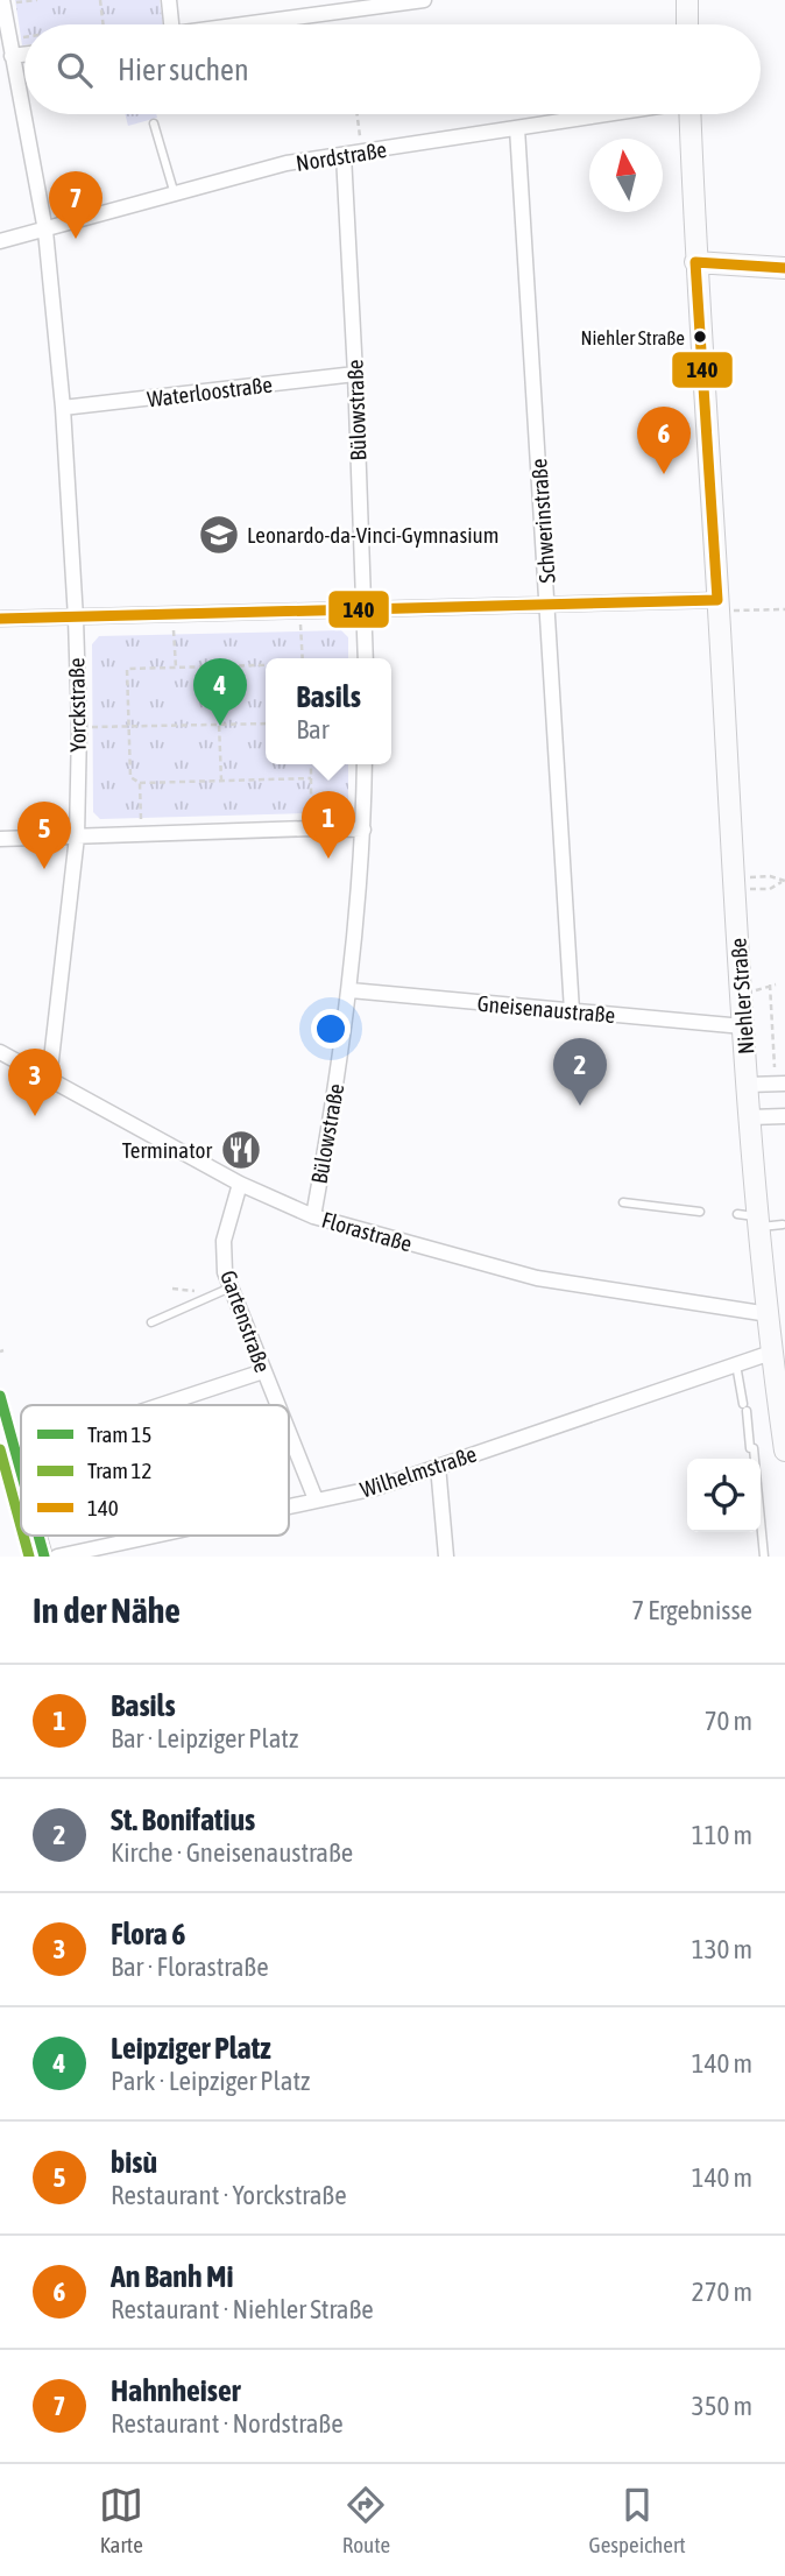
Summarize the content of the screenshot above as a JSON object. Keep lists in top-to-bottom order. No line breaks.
{"streets":{"street":["Nordstraße","Waterloostraße","Bülowstraße","Schwerinstraße","Yorckstraße","Niehler Straße","Gneisenaustraße","Florastraße","Gartenstraße","Wilhelmstraße"]},"crossings":[["Nordstraße","Bülowstraße"],["Nordstraße","Schwerinstraße"],["Nordstraße","Yorckstraße"],["Waterloostraße","Bülowstraße"],["Waterloostraße","Yorckstraße"],["Bülowstraße","Gneisenaustraße"],["Bülowstraße","Florastraße"],["Schwerinstraße","Gneisenaustraße"],["Yorckstraße","Florastraße"],["Niehler Straße","Gneisenaustraße"],["Niehler Straße","Florastraße"],["Niehler Straße","Wilhelmstraße"],["Florastraße","Gartenstraße"],["Gartenstraße","Wilhelmstraße"]],"places":{"other":["Niehler Straße"],"school or university":["Leonardo-da-Vinci-Gymnasium"],"restaurant":["Terminator"]},"lines":["transit line 140","tram line 15","tram line 12"],"legend":["Tram 15","Tram 12","140"],"north":"top","page":{"search":"Hier suchen","pins":["7","6","4","1","5","2","3"],"popup":["Basils","Bar"],"heading":["In der Nähe","7 Ergebnisse"],"list":[{"mark":"1","name":"Basils","note":"Bar · Leipziger Platz","value":"70 m"},{"mark":"2","name":"St. Bonifatius","note":"Kirche · Gneisenaustraße","value":"110 m"},{"mark":"3","name":"Flora 6","note":"Bar · Florastraße","value":"130 m"},{"mark":"4","name":"Leipziger Platz","note":"Park · Leipziger Platz","value":"140 m"},{"mark":"5","name":"bisù","note":"Restaurant · Yorckstraße","value":"140 m"},{"mark":"6","name":"An Banh Mi","note":"Restaurant · Niehler Straße","value":"270 m"},{"mark":"7","name":"Hahnheiser","note":"Restaurant · Nordstraße","value":"350 m"}],"nav":["Karte","Route","Gespeichert"]}}
